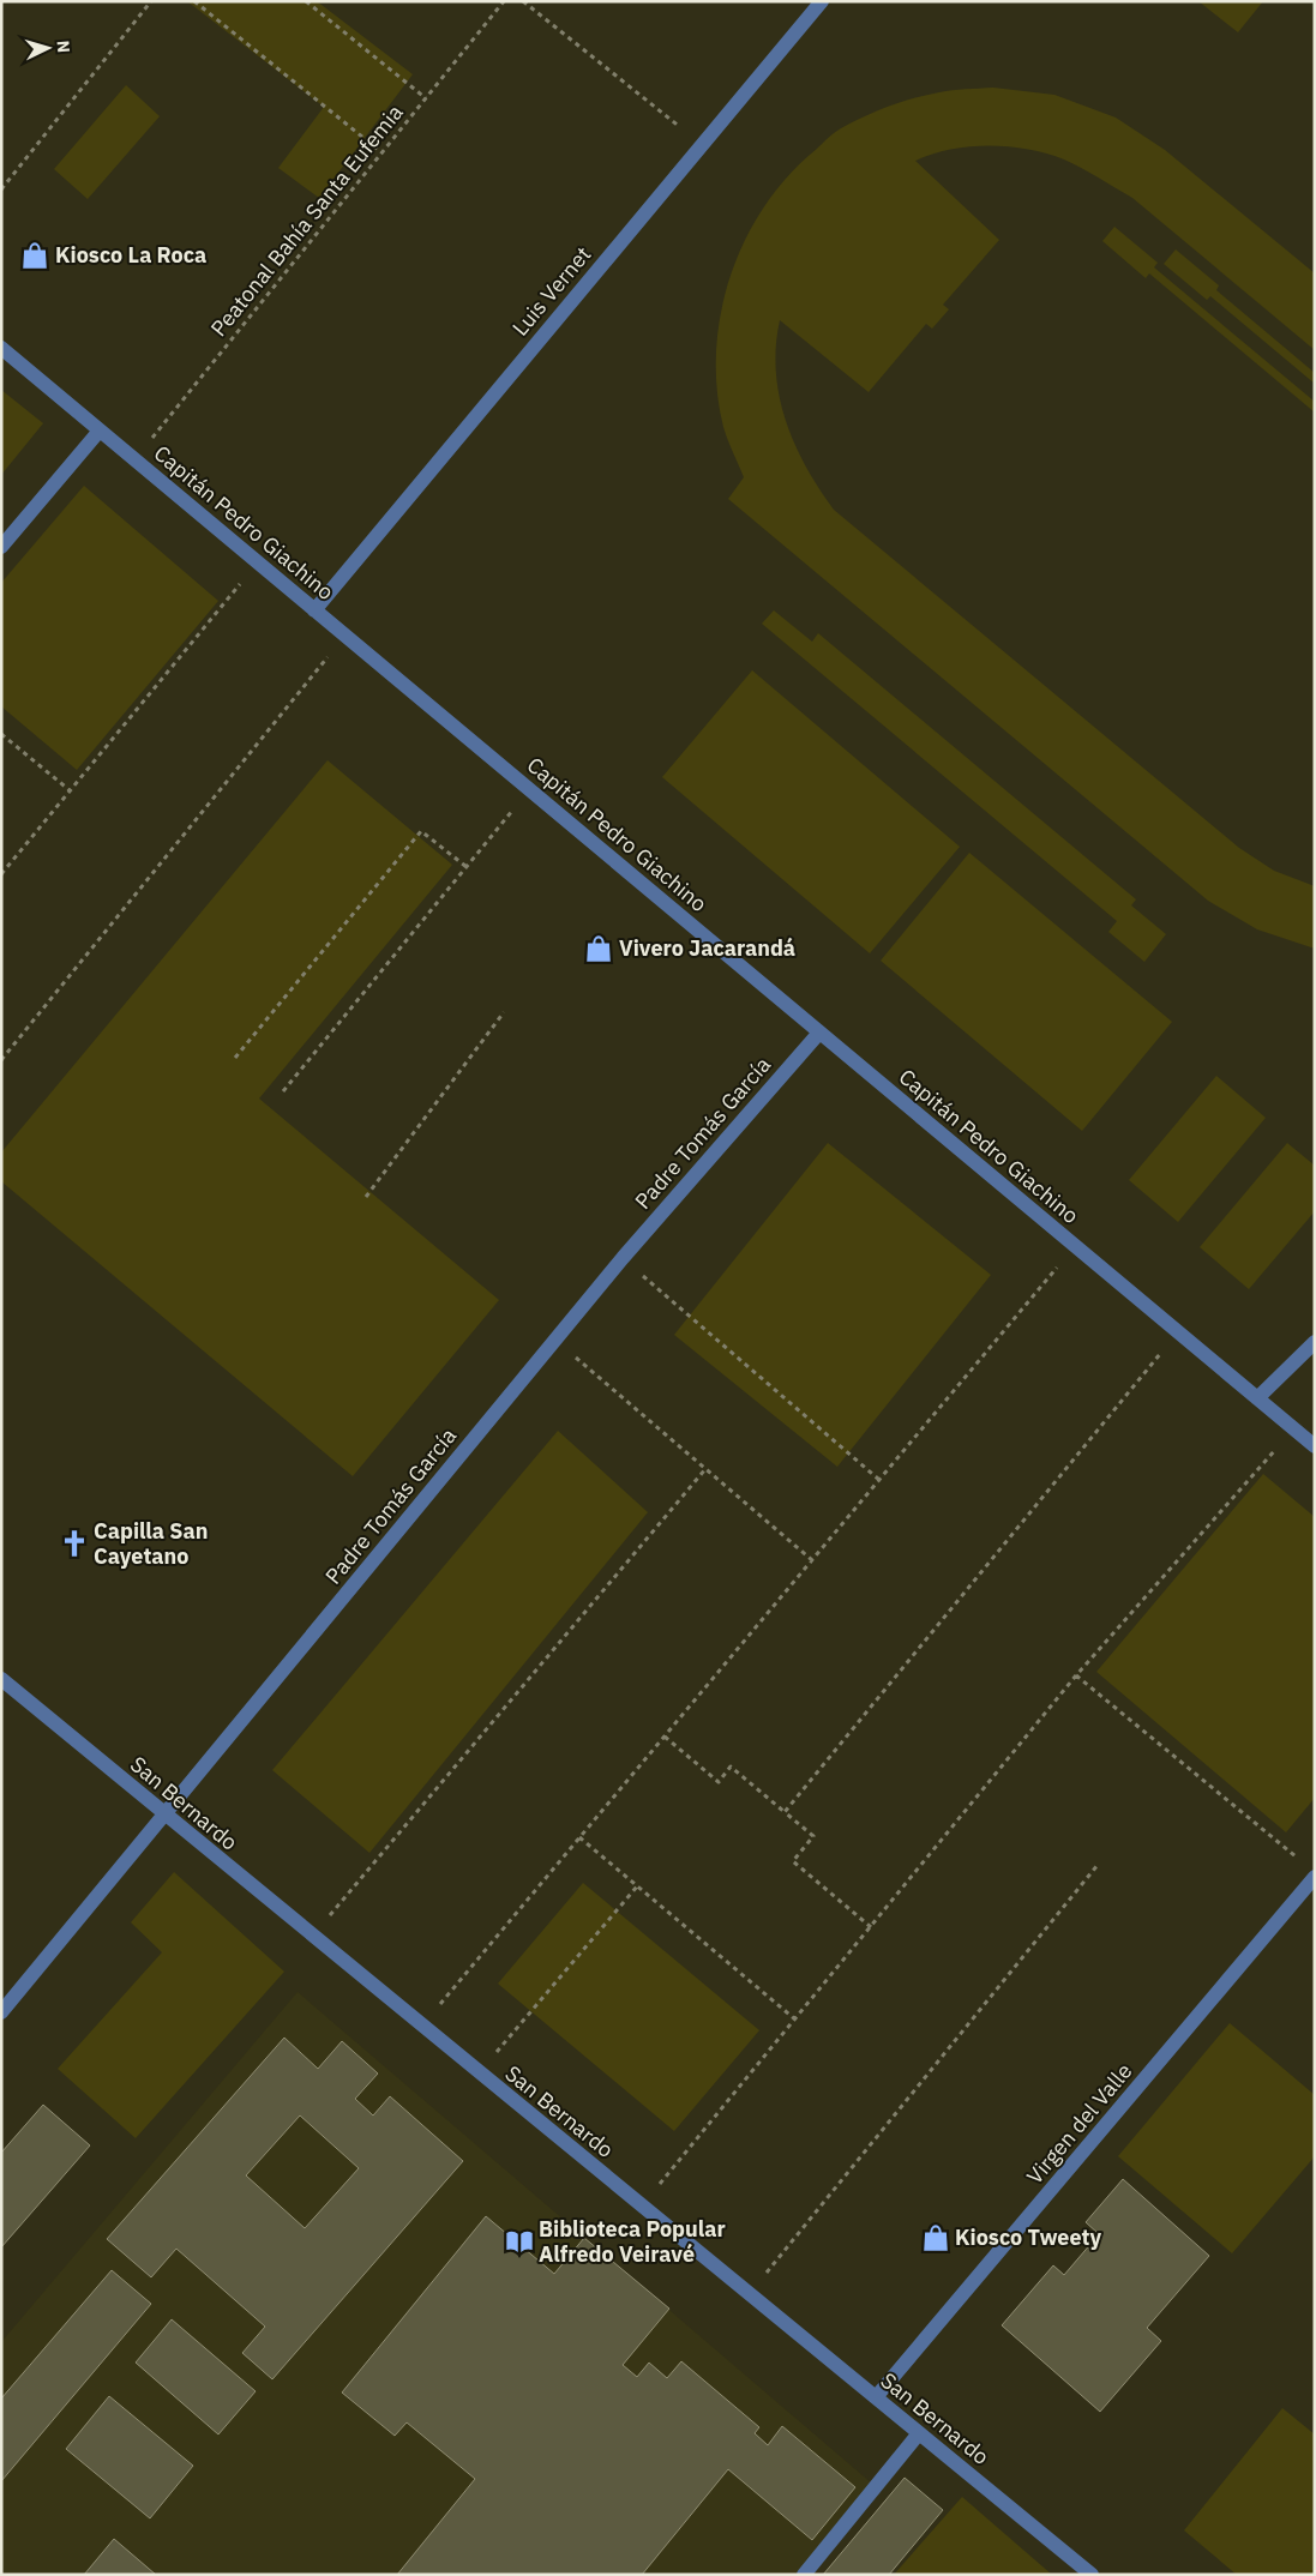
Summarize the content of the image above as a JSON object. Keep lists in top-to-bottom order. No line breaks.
{"streets":{"street":["Luis Vernet","Capitán Pedro Giachino","Padre Tomás García","San Bernardo","Virgen del Valle"],"path":["Peatonal Bahía Santa Eufemia"]},"crossings":[["Peatonal Bahía Santa Eufemia","Capitán Pedro Giachino"],["Luis Vernet","Capitán Pedro Giachino"],["Capitán Pedro Giachino","Padre Tomás García"],["Padre Tomás García","San Bernardo"],["San Bernardo","Virgen del Valle"]],"places":{"shop":["Kiosco La Roca","Vivero Jacarandá","Kiosco Tweety"],"church":["Capilla San Cayetano"],"library":["Biblioteca Popular Alfredo Veiravé"]},"north":"right"}
